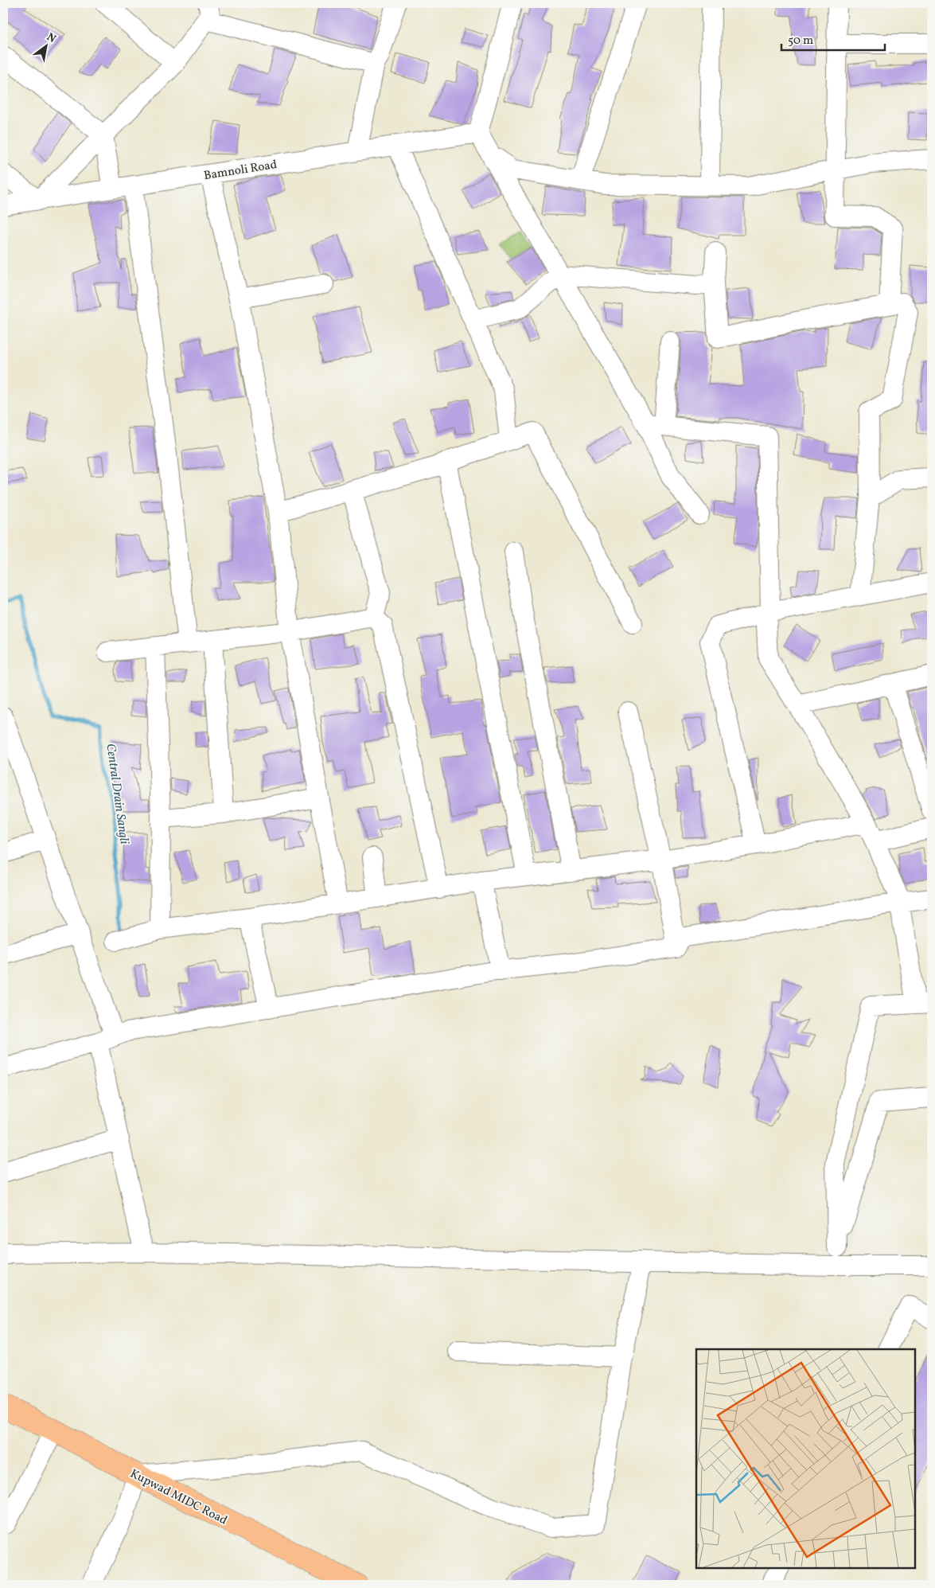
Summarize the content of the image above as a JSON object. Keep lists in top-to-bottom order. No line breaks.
{"streets":{"main road":["Kupwad MIDC Road"],"street":["Bamnoli Road"]},"water":["Central Drain Sangli"],"scale_bar":"50 m","north":"top right"}
